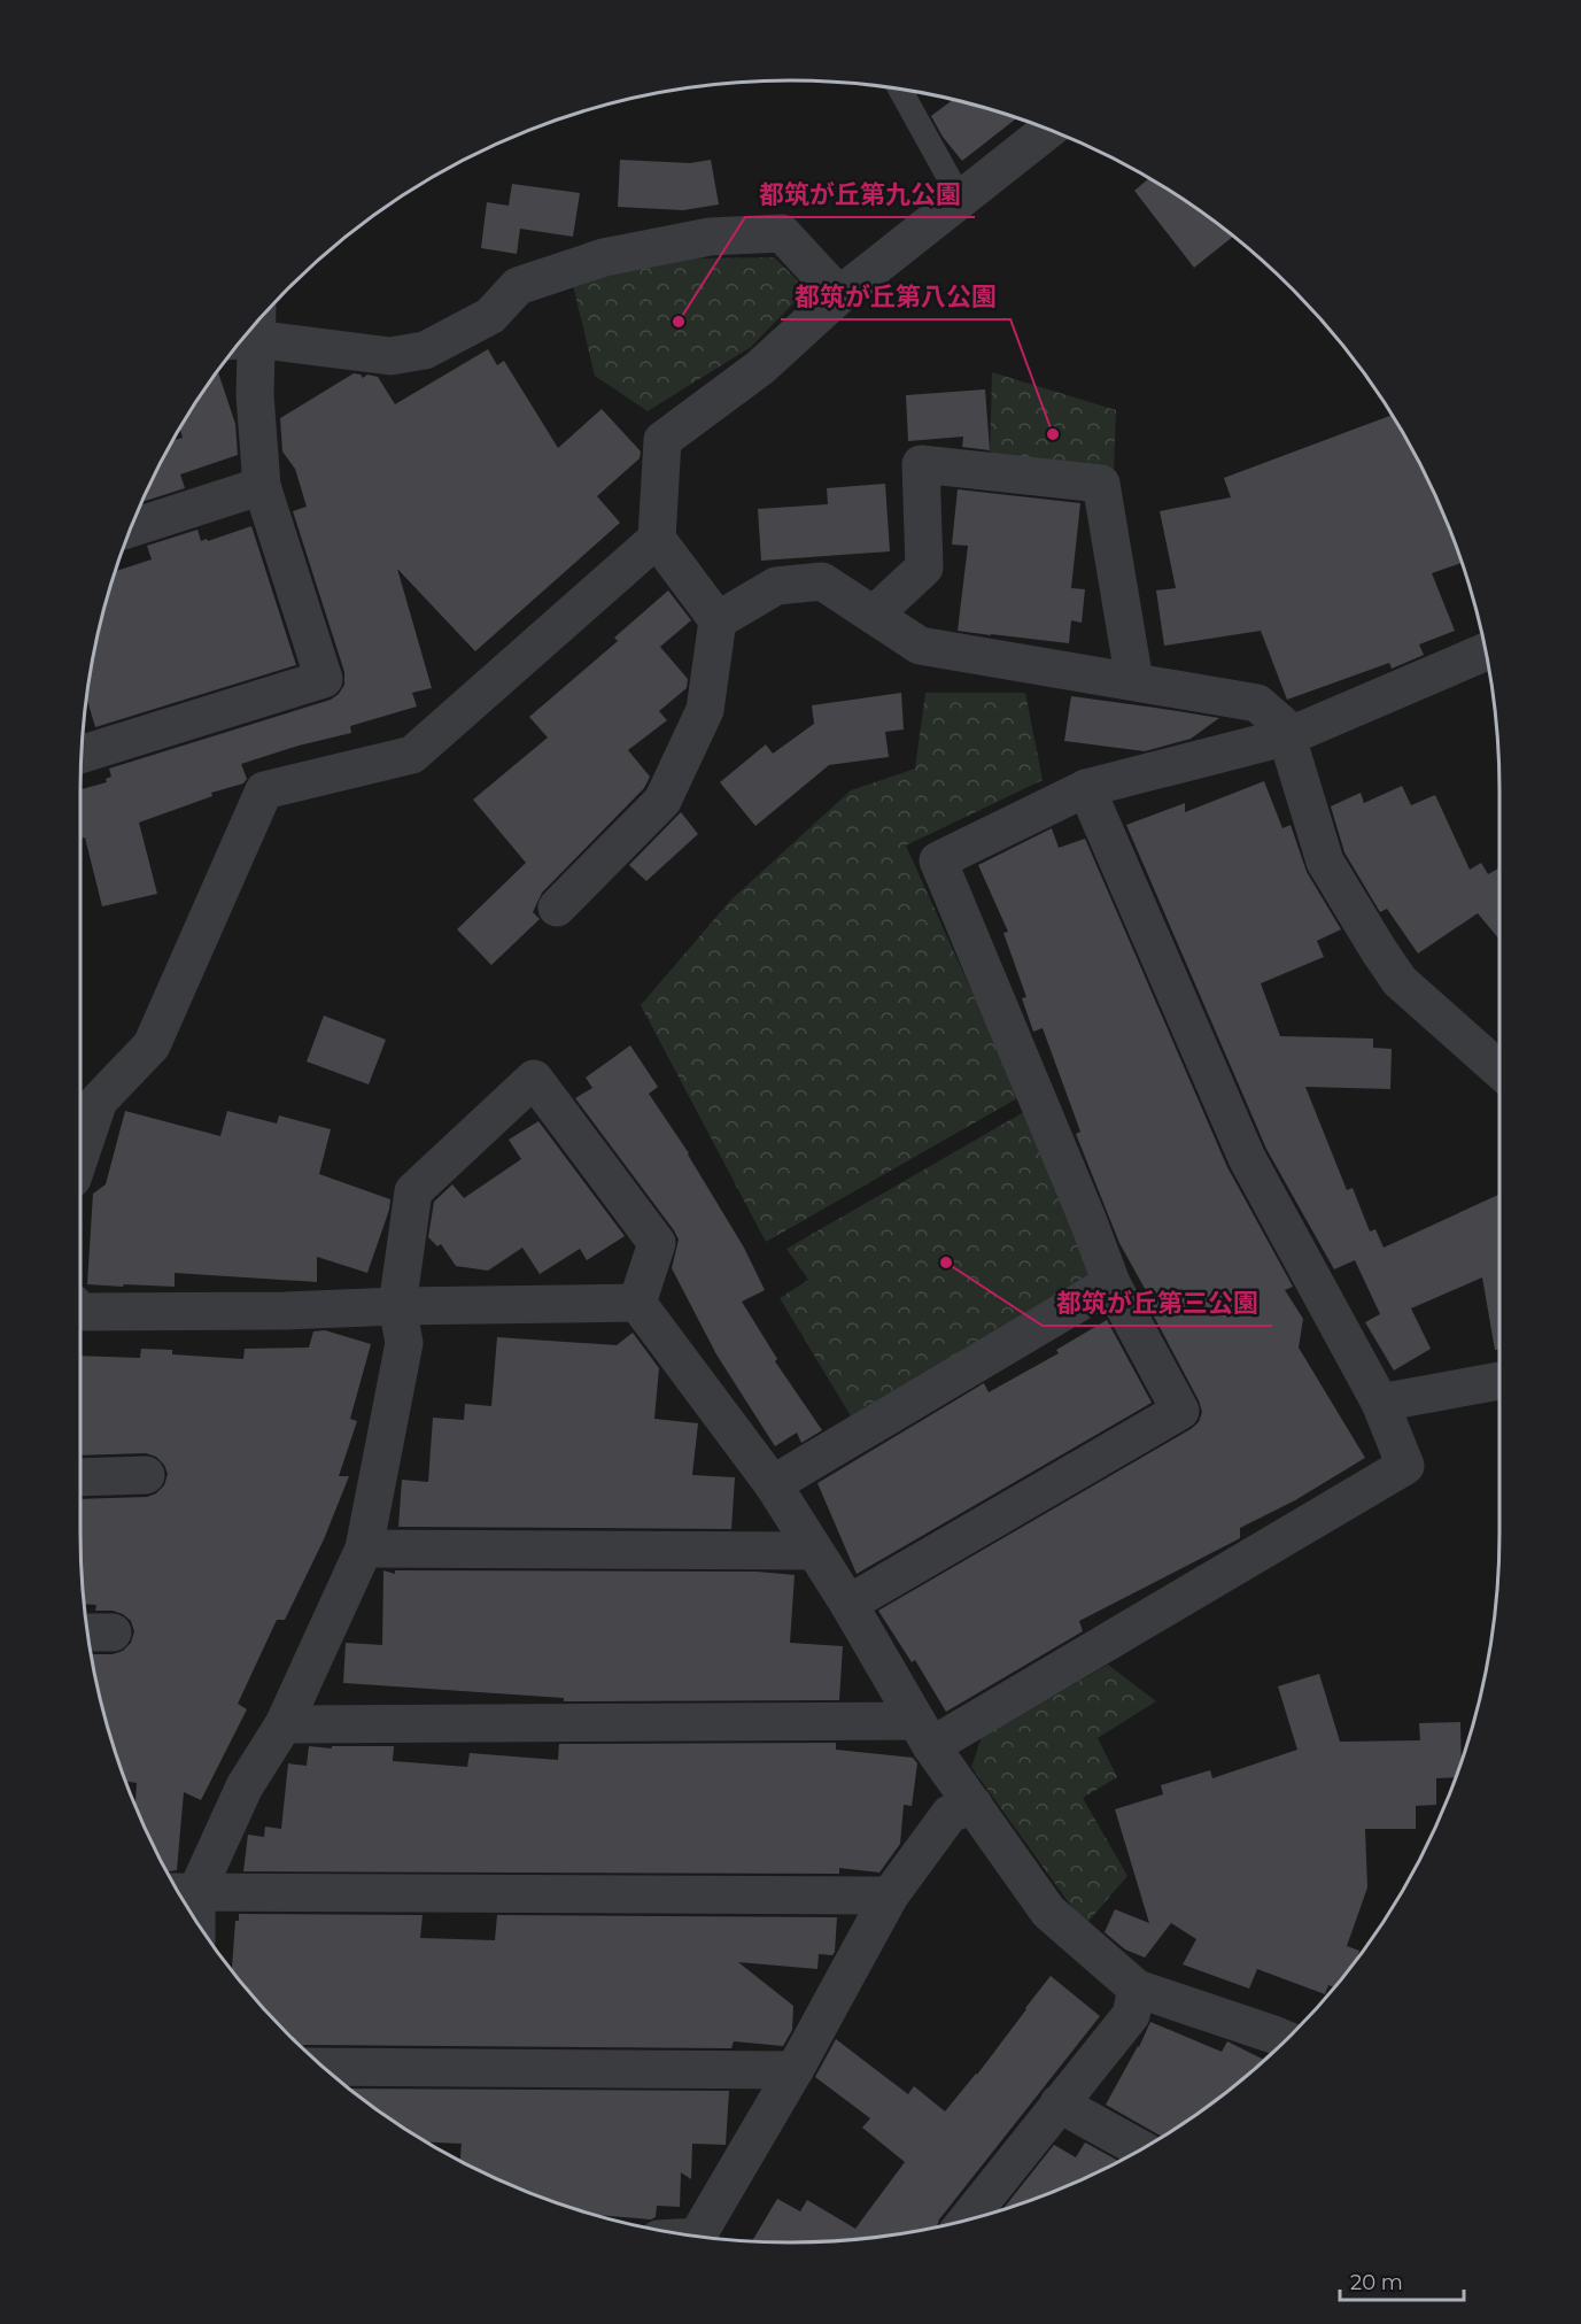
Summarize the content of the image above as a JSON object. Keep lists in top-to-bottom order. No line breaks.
{"places":["都筑が丘第九公園","都筑が丘第八公園","都筑が丘第三公園"],"scale_bar":"20 m"}
